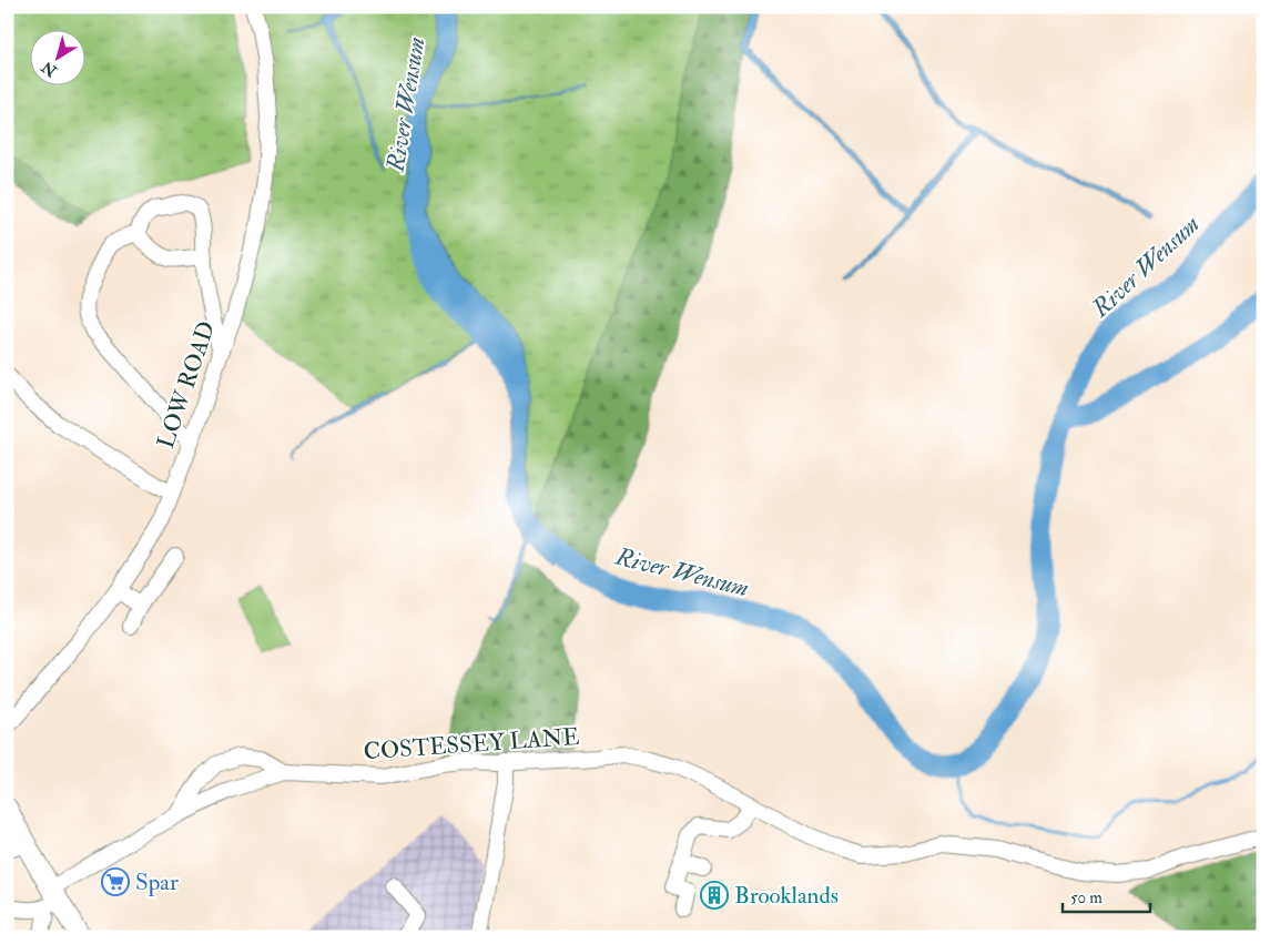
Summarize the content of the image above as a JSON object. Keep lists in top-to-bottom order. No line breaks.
{"streets":{"street":["LOW ROAD","COSTESSEY LANE"]},"water":["River Wensum"],"places":{"supermarket":["Spar"],"building":["Brooklands"]},"scale_bar":"50 m","north":"bottom left"}
